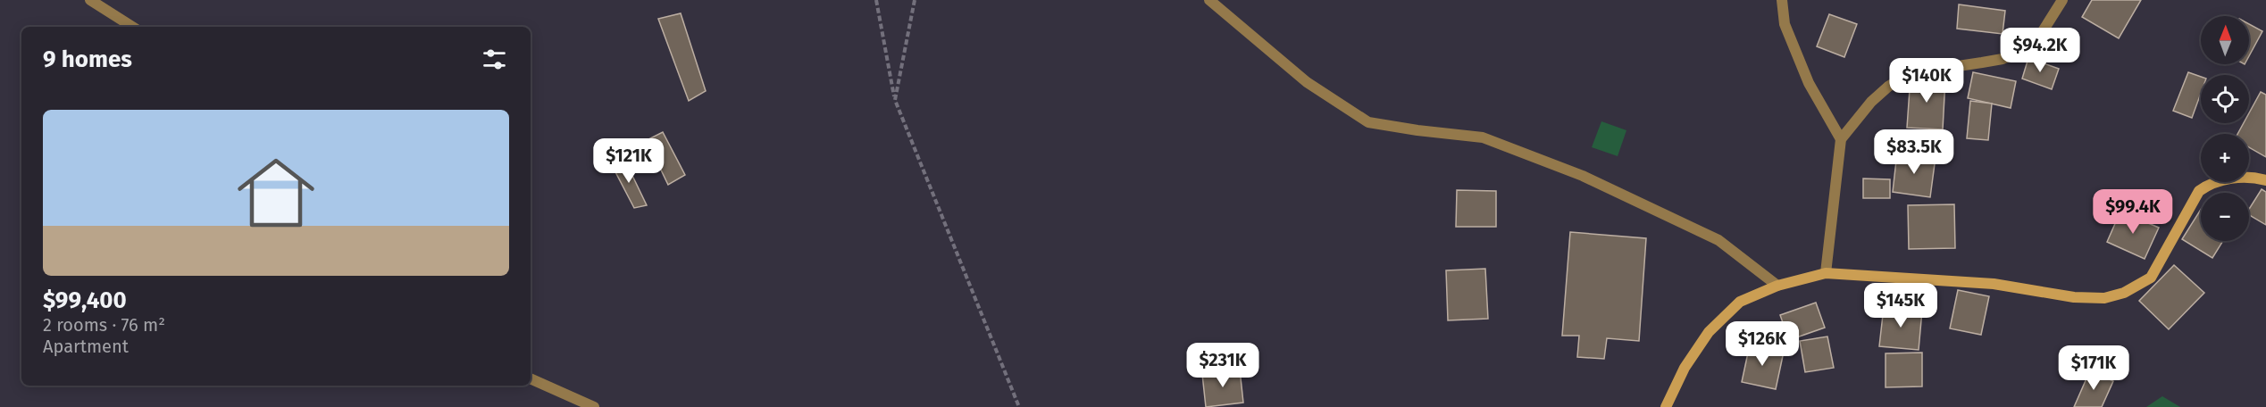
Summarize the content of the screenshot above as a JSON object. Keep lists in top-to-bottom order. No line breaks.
{"north":"top","page":{"map_buttons":["+","−"],"heading":"9 homes","price":["$94.2K","$140K","$83.5K","$121K","$99.4K","$145K","$126K","$231K","$171K"],"list":[{"name":"$99,400","note":"2 rooms · 76 m² · Apartment"}]}}
